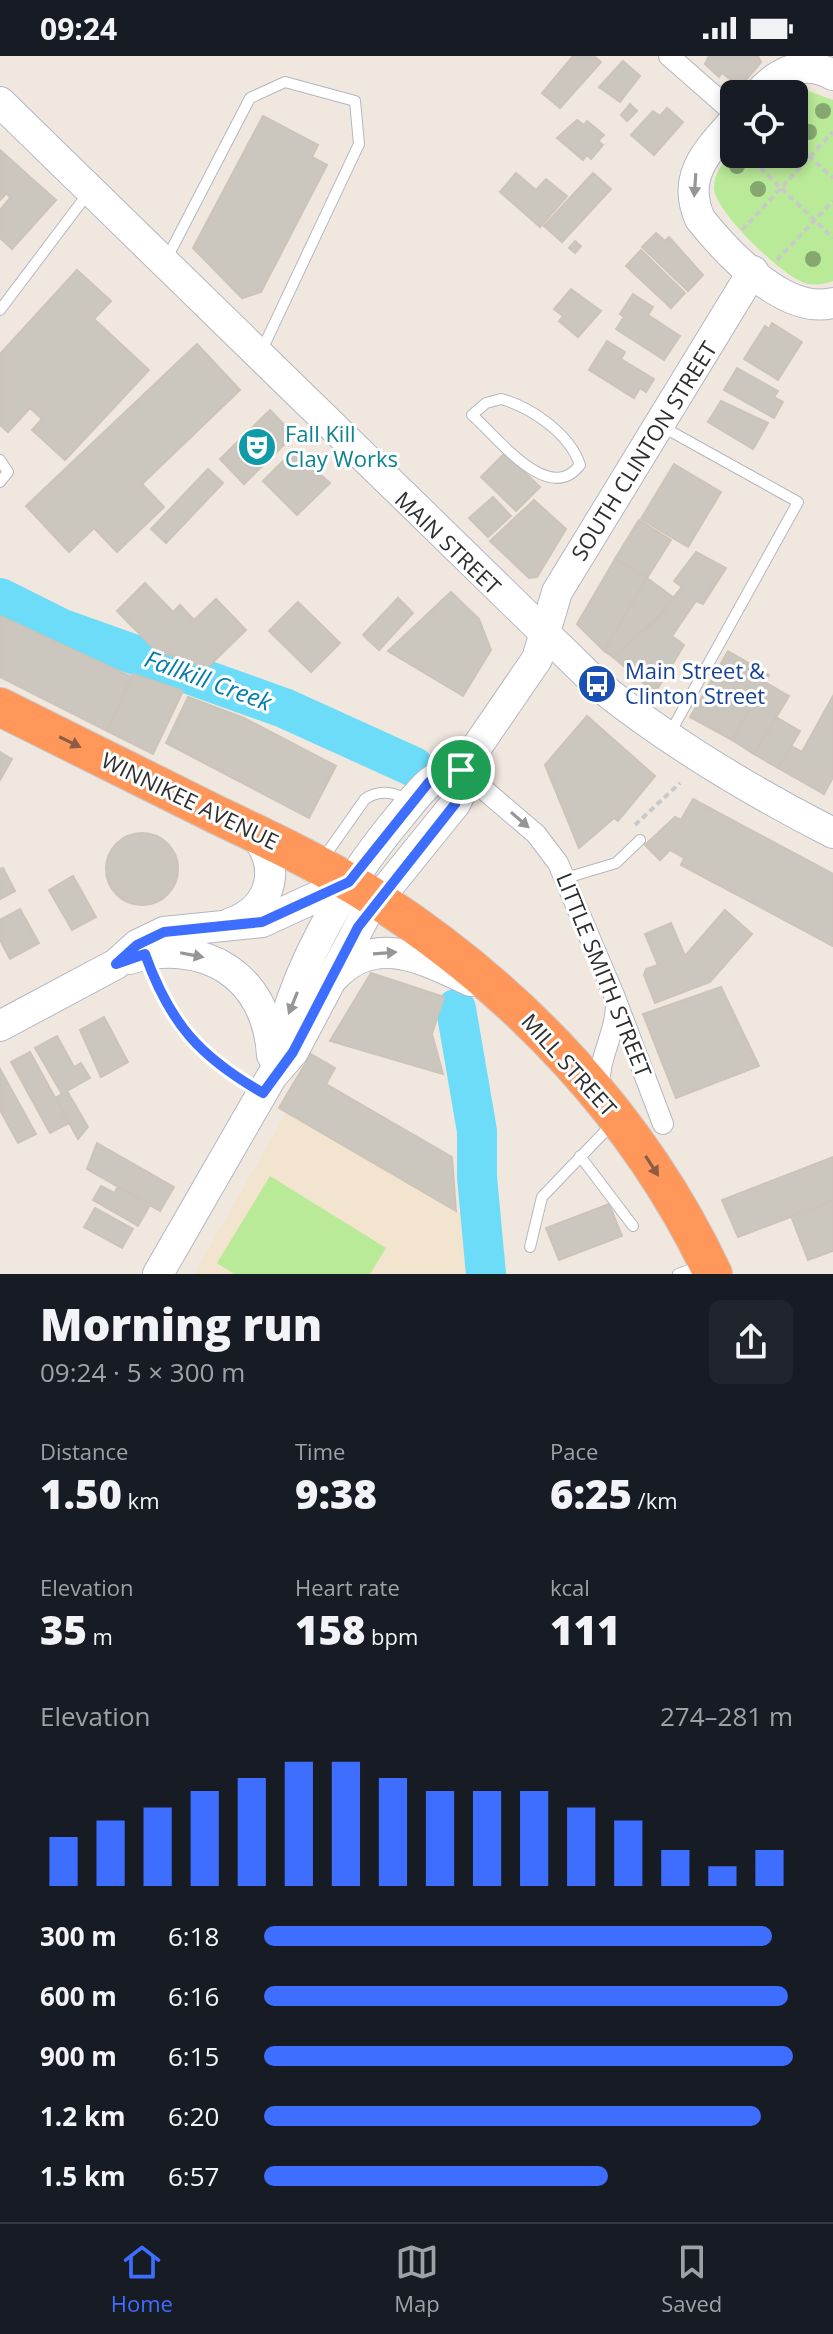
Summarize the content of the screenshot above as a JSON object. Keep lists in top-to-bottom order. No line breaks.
{"streets":{"highway":["WINNIKEE AVENUE","MILL STREET"],"street":["SOUTH CLINTON STREET","MAIN STREET","LITTLE SMITH STREET"]},"crossings":[["SOUTH CLINTON STREET","MAIN STREET"],["SOUTH CLINTON STREET","LITTLE SMITH STREET"],["WINNIKEE AVENUE","MILL STREET"]],"one_way":["WINNIKEE AVENUE","LITTLE SMITH STREET"],"water":["Fallkill Creek"],"places":{"theatre":["Fall Kill Clay Works"],"bus stop":["Main Street & Clinton Street"]},"page":{"status":"09:24","heading":["Morning run","09:24 · 5 × 300 m"],"stats":[["Distance","1.50 km"],["Time","9:38"],["Pace","6:25 /km"],["Elevation","35 m"],["Heart rate","158 bpm"],["kcal","111"]],"chart":["Elevation","274–281 m"],"list":[{"name":"300 m","note":"6:18"},{"name":"600 m","note":"6:16"},{"name":"900 m","note":"6:15"},{"name":"1.2 km","note":"6:20"},{"name":"1.5 km","note":"6:57"}],"tabs":["Home","Map","Saved"]}}
